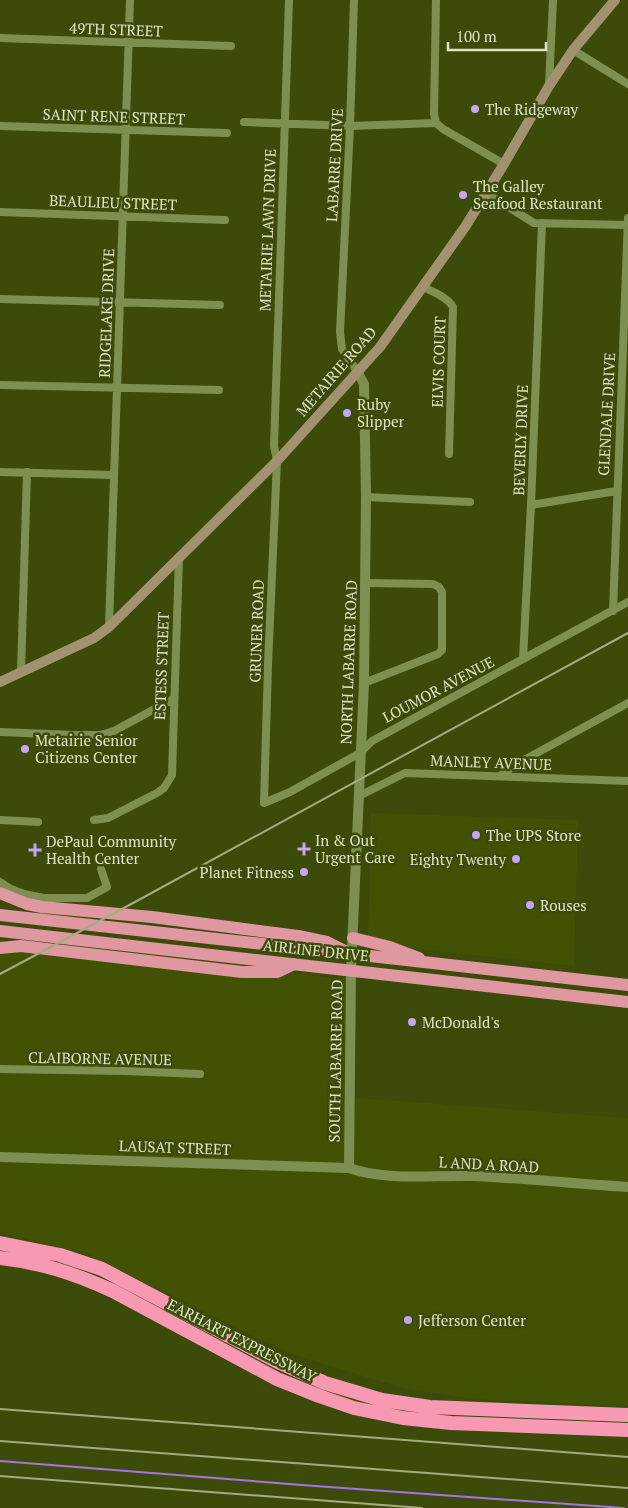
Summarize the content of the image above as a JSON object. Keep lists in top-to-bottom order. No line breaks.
{"streets":{"highway":["AIRLINE DRIVE","EARHART EXPRESSWAY"],"main road":["METAIRIE ROAD"],"street":["49TH STREET","SAINT RENE STREET","LABARRE DRIVE","BEAULIEU STREET","METAIRIE LAWN DRIVE","RIDGELAKE DRIVE","ELVIS COURT","GLENDALE DRIVE","BEVERLY DRIVE","GRUNER ROAD","NORTH LABARRE ROAD","ESTESS STREET","LOUMOR AVENUE","MANLEY AVENUE","CLAIBORNE AVENUE","SOUTH LABARRE ROAD","LAUSAT STREET","L AND A ROAD"]},"crossings":[["49TH STREET","RIDGELAKE DRIVE"],["SAINT RENE STREET","RIDGELAKE DRIVE"],["LABARRE DRIVE","METAIRIE ROAD"],["LABARRE DRIVE","NORTH LABARRE ROAD"],["BEAULIEU STREET","RIDGELAKE DRIVE"],["METAIRIE LAWN DRIVE","METAIRIE ROAD"],["METAIRIE LAWN DRIVE","GRUNER ROAD"],["RIDGELAKE DRIVE","METAIRIE ROAD"],["ELVIS COURT","METAIRIE ROAD"],["METAIRIE ROAD","GRUNER ROAD"],["METAIRIE ROAD","NORTH LABARRE ROAD"],["METAIRIE ROAD","ESTESS STREET"],["GLENDALE DRIVE","LOUMOR AVENUE"],["BEVERLY DRIVE","LOUMOR AVENUE"],["GRUNER ROAD","LOUMOR AVENUE"],["NORTH LABARRE ROAD","LOUMOR AVENUE"],["NORTH LABARRE ROAD","MANLEY AVENUE"],["NORTH LABARRE ROAD","AIRLINE DRIVE"],["NORTH LABARRE ROAD","SOUTH LABARRE ROAD"],["AIRLINE DRIVE","SOUTH LABARRE ROAD"],["SOUTH LABARRE ROAD","LAUSAT STREET"],["SOUTH LABARRE ROAD","L AND A ROAD"],["LAUSAT STREET","L AND A ROAD"]],"places":{"other":["The Ridgeway","The Galley Seafood Restaurant","Ruby Slipper","Metairie Senior Citizens Center","The UPS Store","Eighty Twenty","Planet Fitness","Rouses","McDonald's","Jefferson Center"],"health":["In & Out Urgent Care","DePaul Community Health Center"]},"scale_bar":"100 m"}
